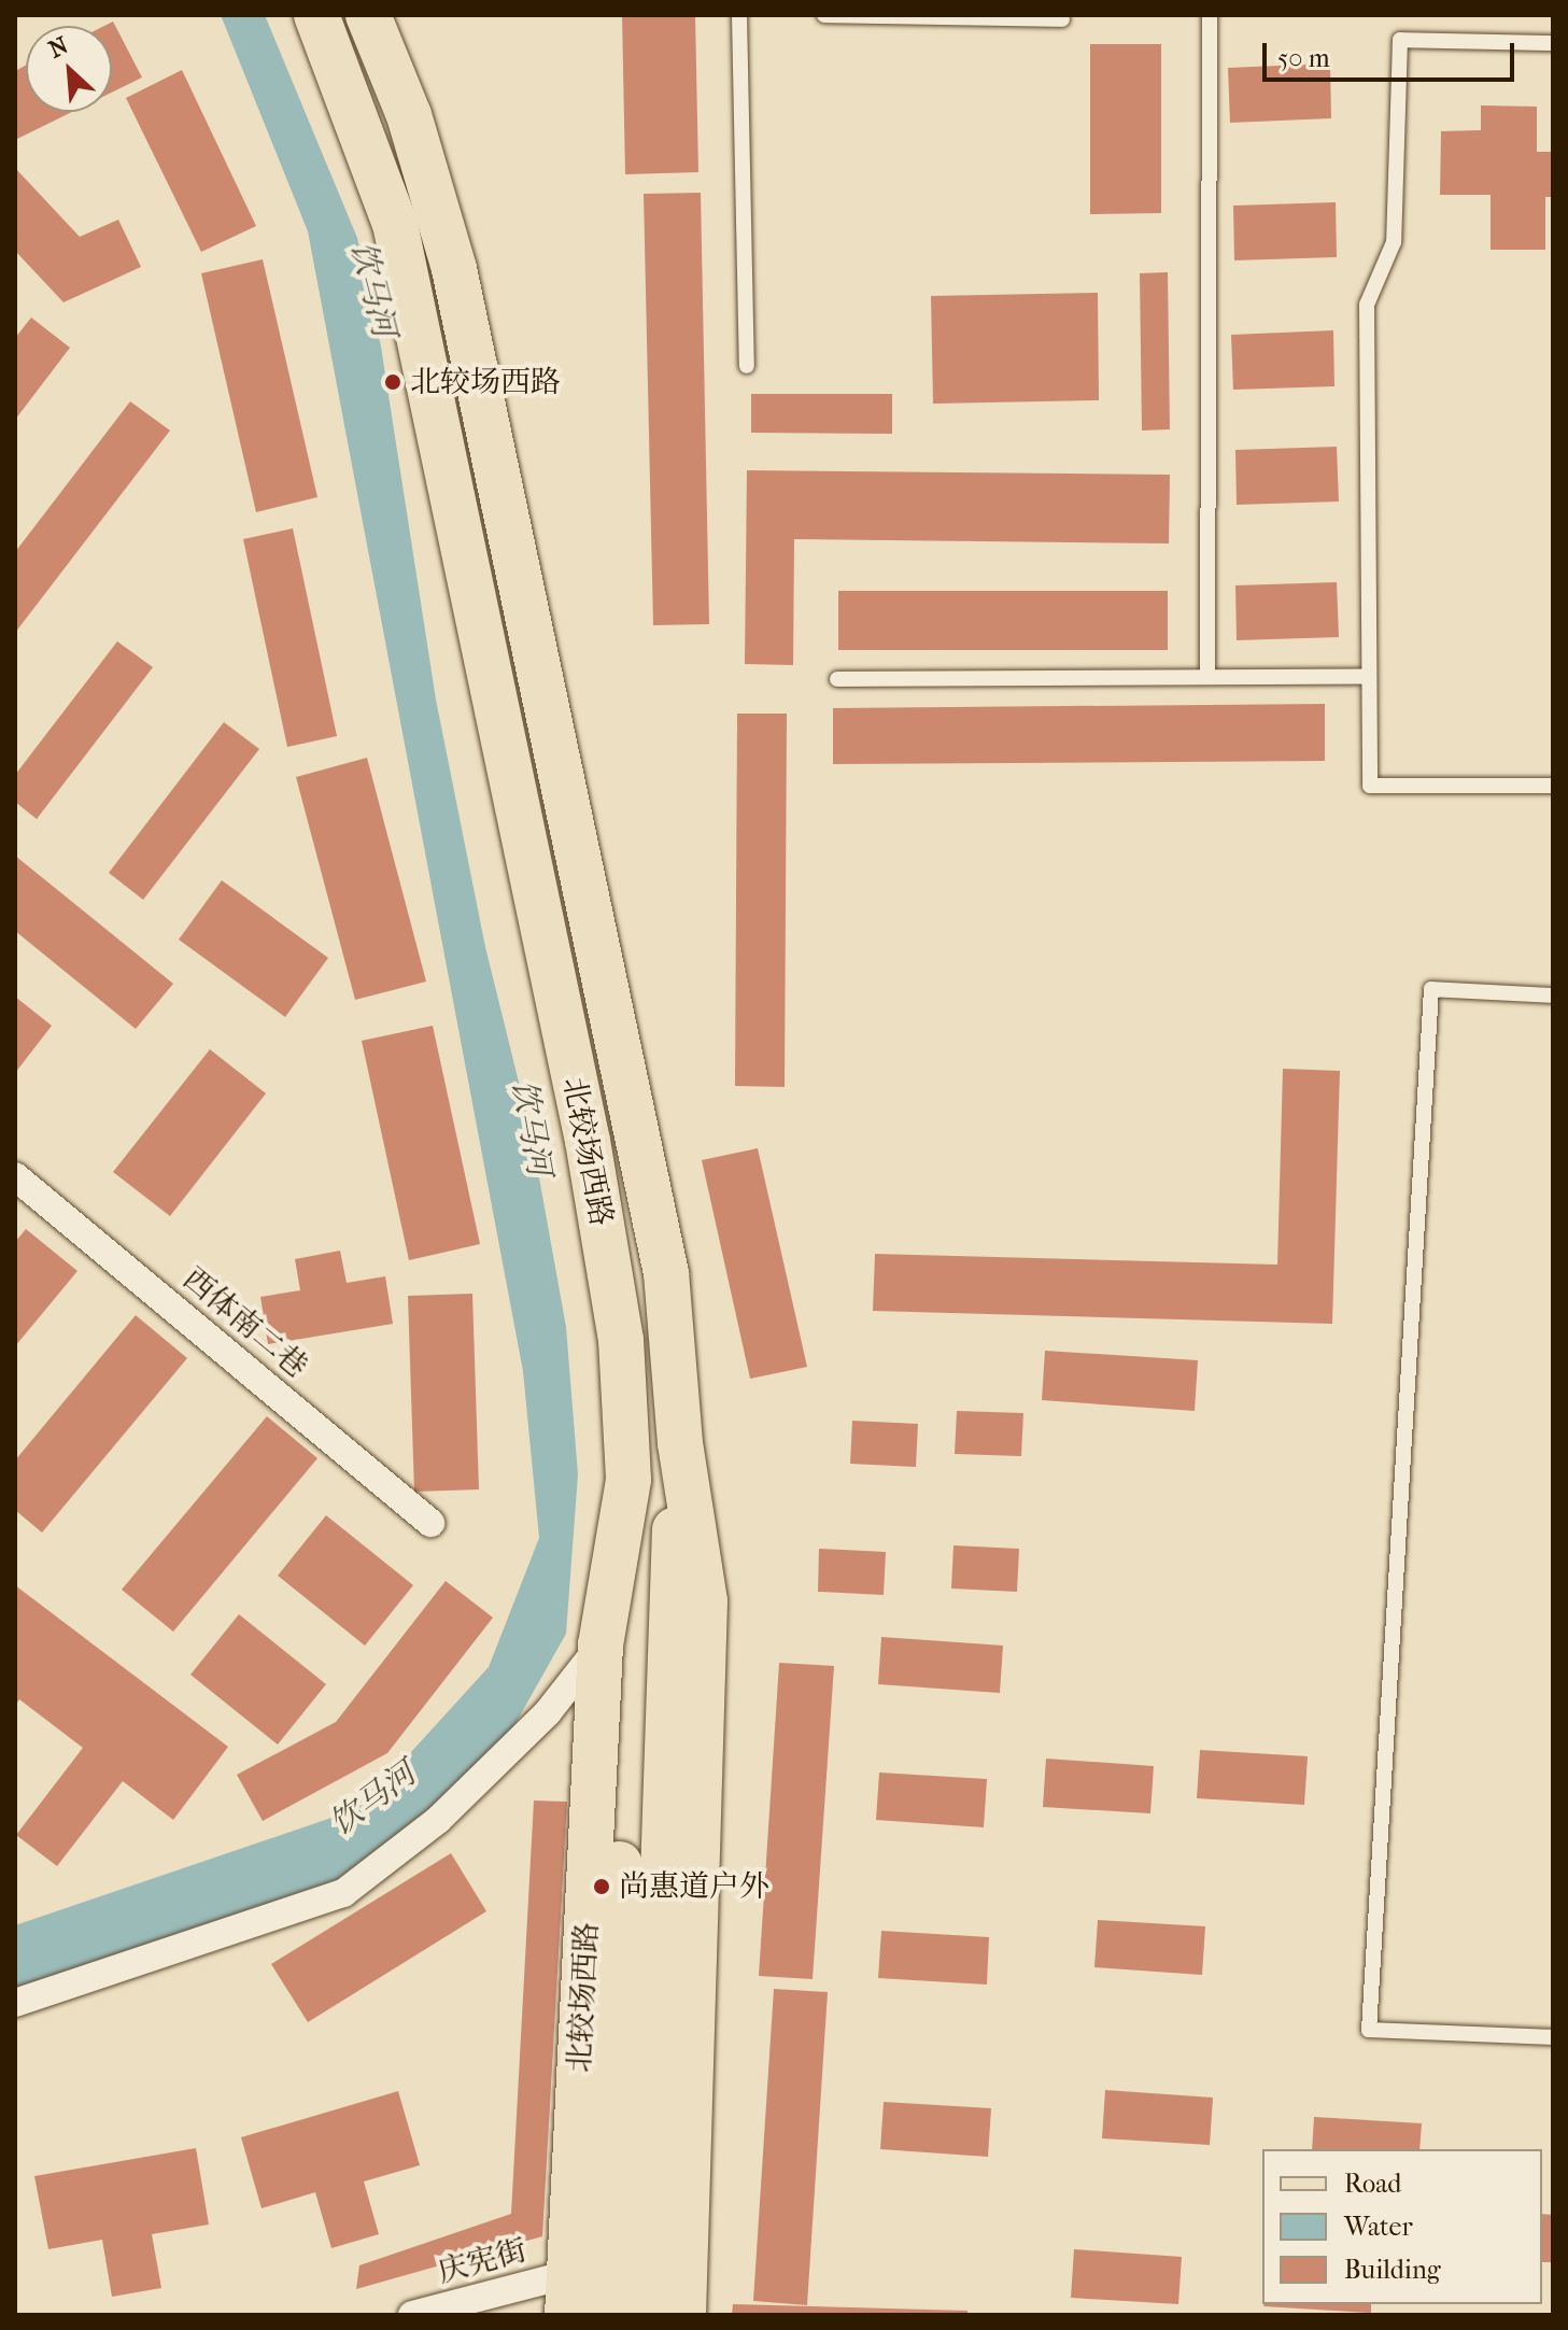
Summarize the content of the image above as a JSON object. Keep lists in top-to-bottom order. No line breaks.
{"streets":{"main road":["北较场西路"],"street":["西体南二巷","庆宪街"]},"crossings":[["北较场西路","庆宪街"]],"water":["饮马河"],"places":["北较场西路","尚惠道户外"],"legend":["Road","Water","Building"],"scale_bar":"50 m","north":"top left"}
